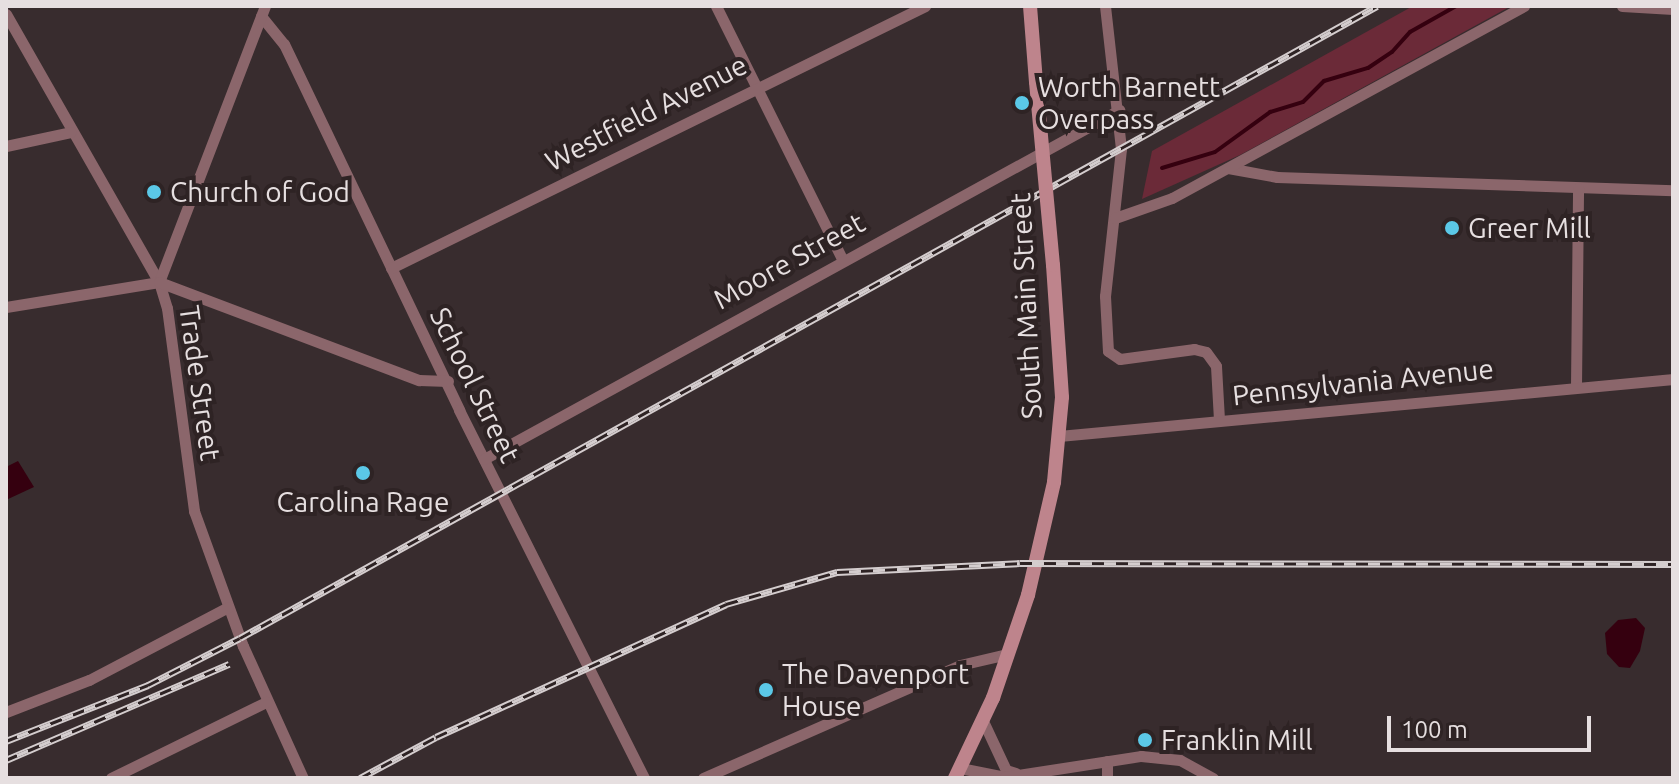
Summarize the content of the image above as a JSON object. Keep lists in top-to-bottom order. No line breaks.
{"streets":{"main road":["South Main Street"],"street":["Westfield Avenue","Moore Street","Pennsylvania Avenue","Trade Street","School Street"]},"crossings":[["Westfield Avenue","School Street"],["Moore Street","School Street"],["South Main Street","Pennsylvania Avenue"]],"places":["Worth Barnett Overpass","Church of God","Greer Mill","Carolina Rage","The Davenport House","Franklin Mill"],"scale_bar":"100 m"}
